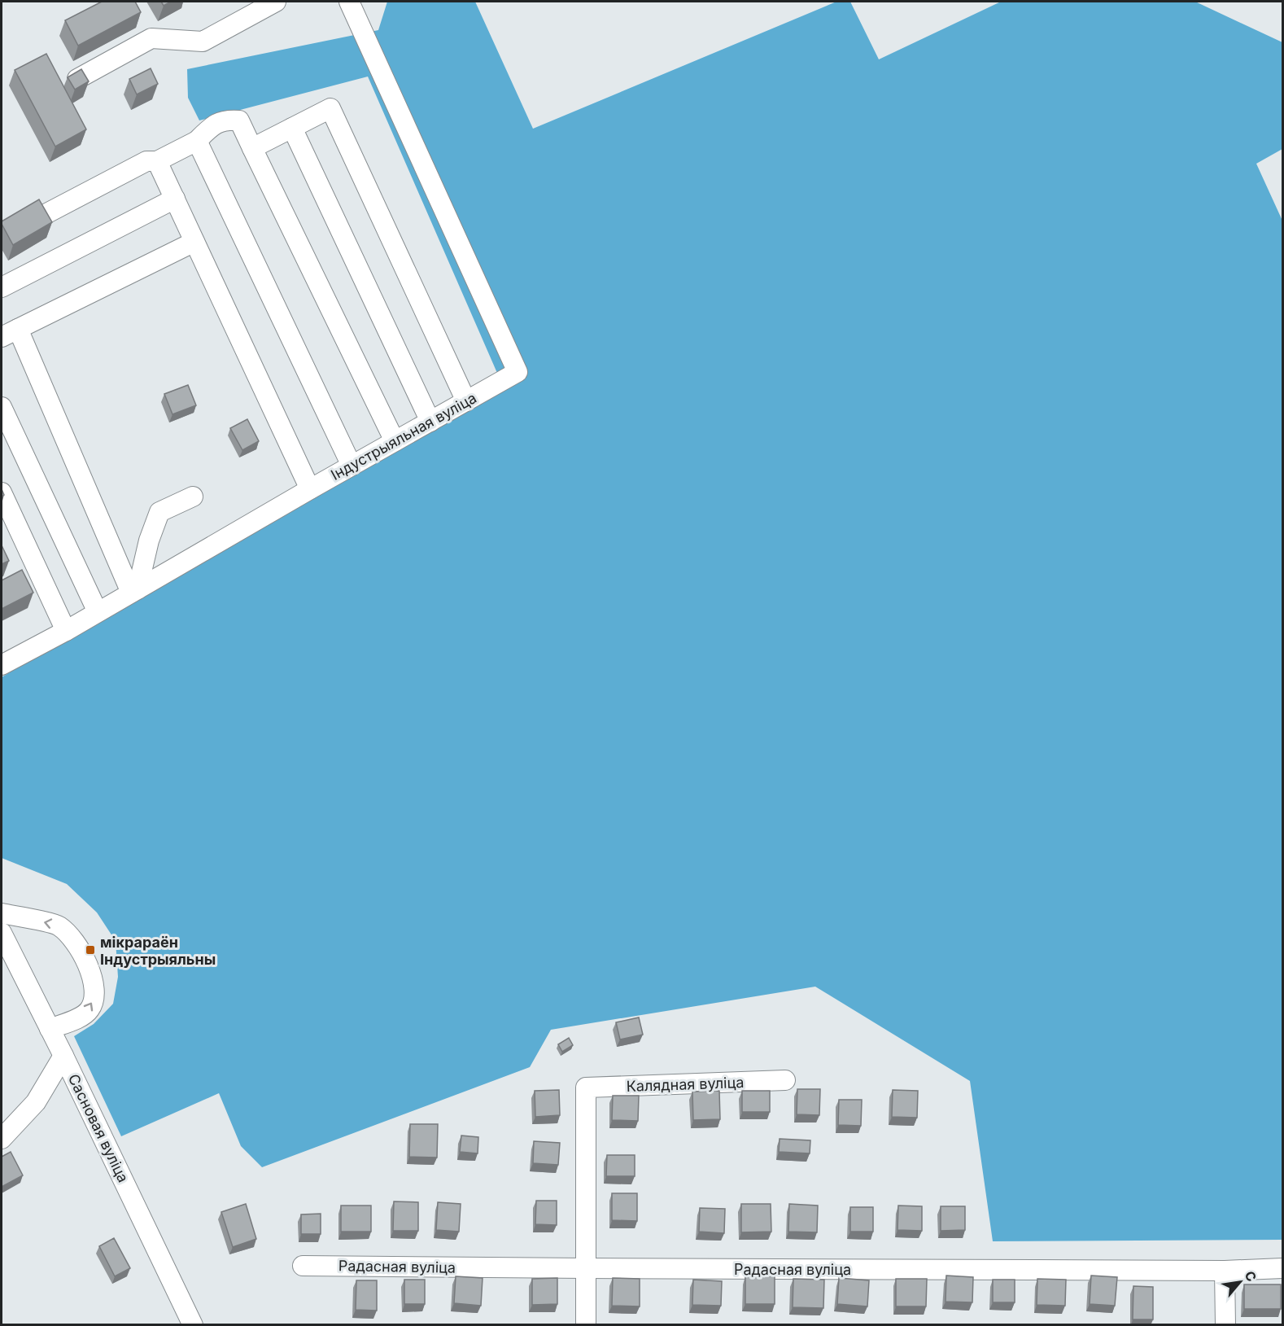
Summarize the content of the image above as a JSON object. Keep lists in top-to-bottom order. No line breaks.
{"streets":{"street":["Індустрыяльная вуліца","Калядная вуліца","Сасновая вуліца","Радасная вуліца"]},"crossings":[["Калядная вуліца","Радасная вуліца"]],"places":{"transit":["мікрараён Індустрыяльны"]},"north":"top right"}
